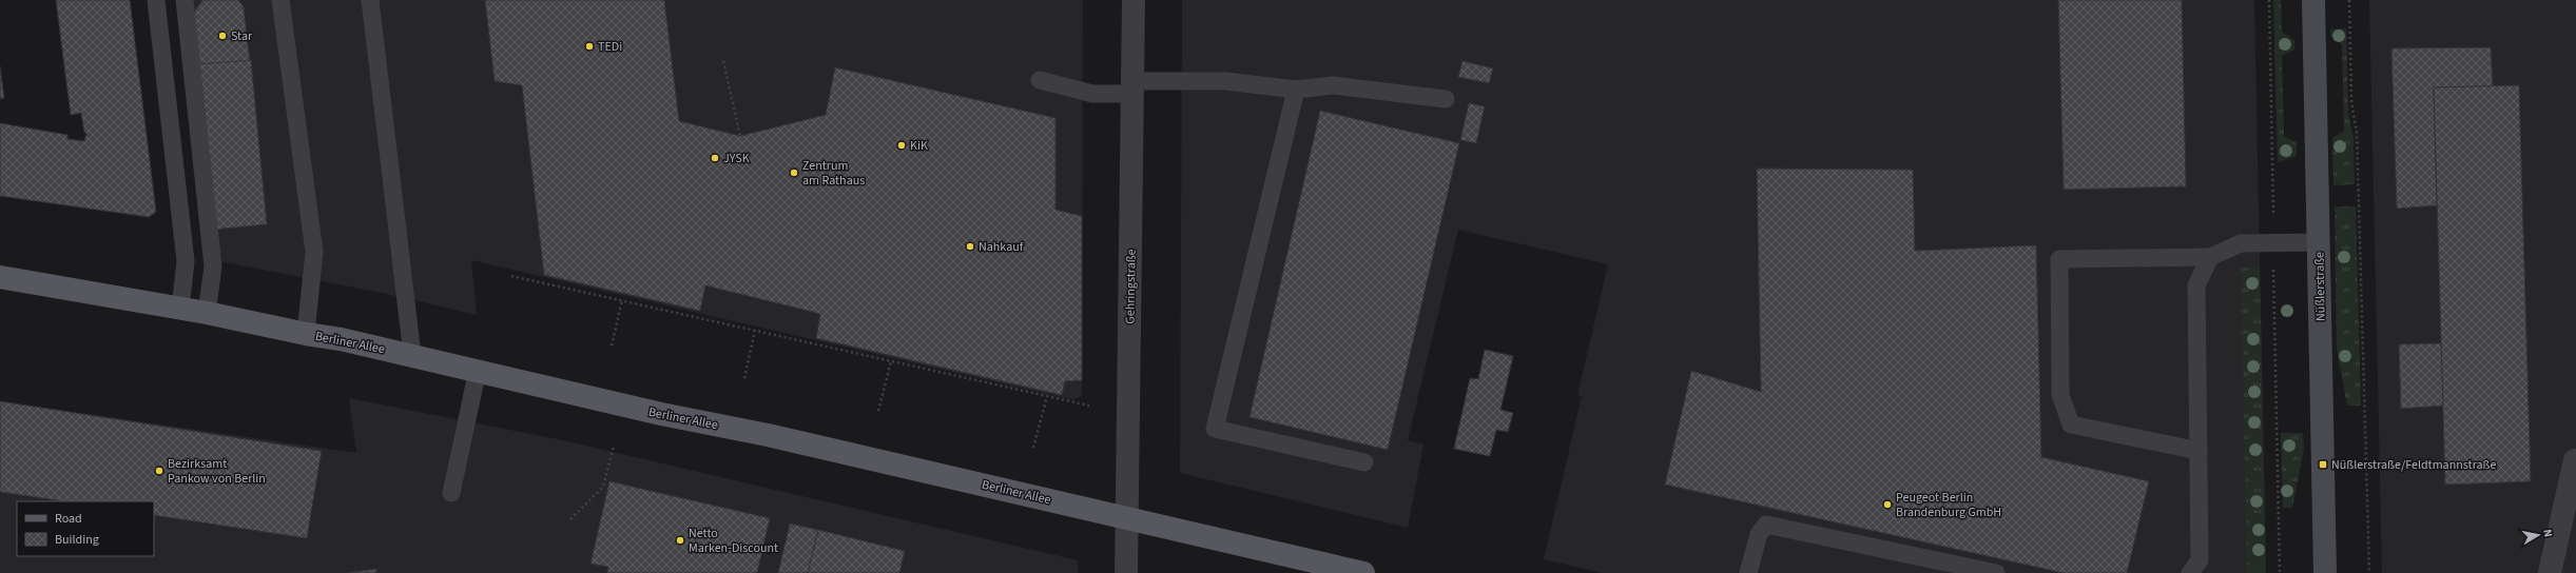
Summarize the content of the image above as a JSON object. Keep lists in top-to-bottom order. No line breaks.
{"streets":{"main road":["Berliner Allee"],"street":["Gehringstraße","Nüßlerstraße"]},"crossings":[["Gehringstraße","Berliner Allee"]],"places":{"other":["Star","TEDi","KiK","JYSK","Zentrum am Rathaus","Nahkauf","Bezirksamt Pankow von Berlin","Peugeot Berlin Brandenburg GmbH","Netto Marken-Discount"],"transit":["Nüßlerstraße/Feldtmannstraße"]},"legend":["Road","Building"],"north":"right"}
